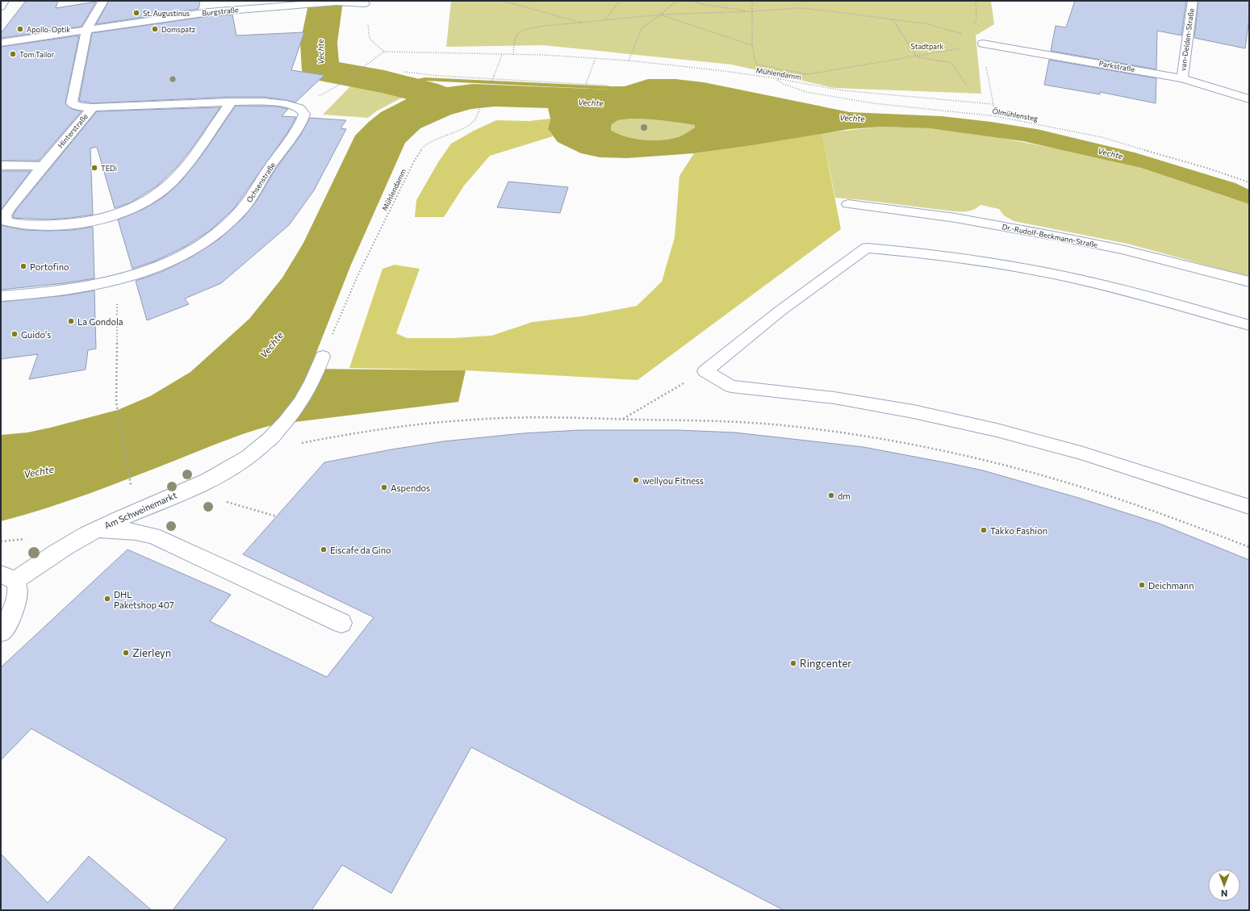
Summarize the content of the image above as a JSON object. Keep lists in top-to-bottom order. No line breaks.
{"streets":{"street":["Burgstraße","van-Delden-Straße","Parkstraße","Hinterstraße","Ochsenstraße","Am Schweinemarkt"],"lane":["Dr.-Rudolf-Beckmann-Straße"],"path":["Mühlendamm","Ölmühlensteg"]},"crossings":[["Burgstraße","Hinterstraße"],["van-Delden-Straße","Parkstraße"],["Mühlendamm","Ölmühlensteg"],["Hinterstraße","Ochsenstraße"]],"water":["Vechte"],"parks":["Stadtpark"],"places":["St. Augustinus","Apollo-Optik","Domspatz","Tom Tailor","TEDi","Portofino","La Gondola","Guido's","wellyou Fitness","Aspendos","dm","Takko Fashion","Eiscafe da Gino","Deichmann","DHL Paketshop 407","Zierleyn","Ringcenter"],"north":"bottom"}
